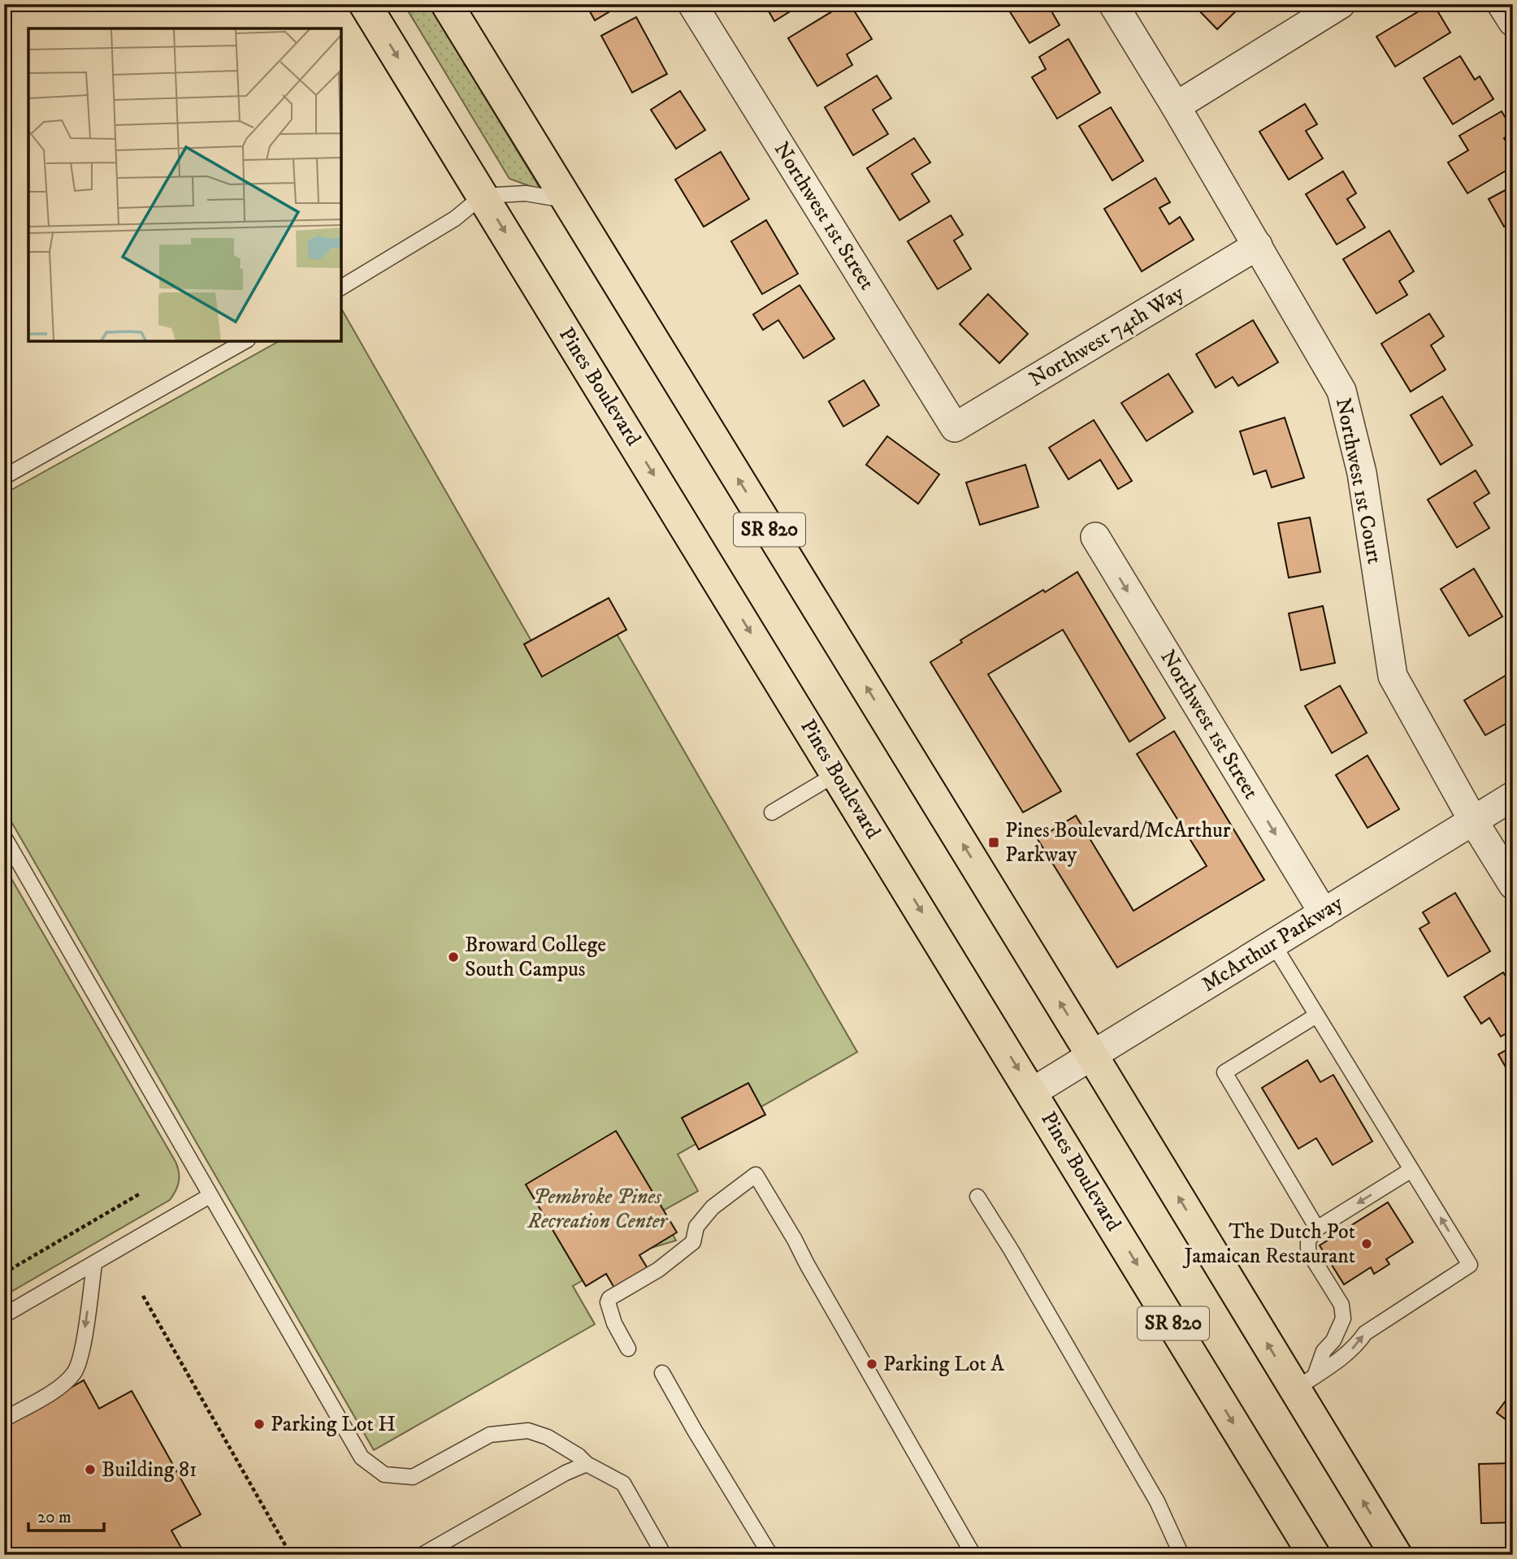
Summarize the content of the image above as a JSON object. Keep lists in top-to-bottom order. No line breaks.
{"streets":{"highway":["Pines Boulevard","SR 820"],"street":["Northwest 1st Street","Northwest 74th Way","Northwest 1st Court","McArthur Parkway"]},"crossings":[["Northwest 1st Street","Northwest 74th Way"],["Northwest 1st Street","McArthur Parkway"],["Northwest 74th Way","Northwest 1st Court"],["Pines Boulevard","McArthur Parkway"],["Northwest 1st Court","McArthur Parkway"],["SR 820","McArthur Parkway"]],"one_way":["Northwest 1st Street"],"parks":["Pembroke Pines Recreation Center"],"places":{"transit":["Pines Boulevard/McArthur Parkway"],"other":["Broward College South Campus","The Dutch Pot Jamaican Restaurant","Parking Lot A","Parking Lot H","Building 81"]},"scale_bar":"20 m"}
